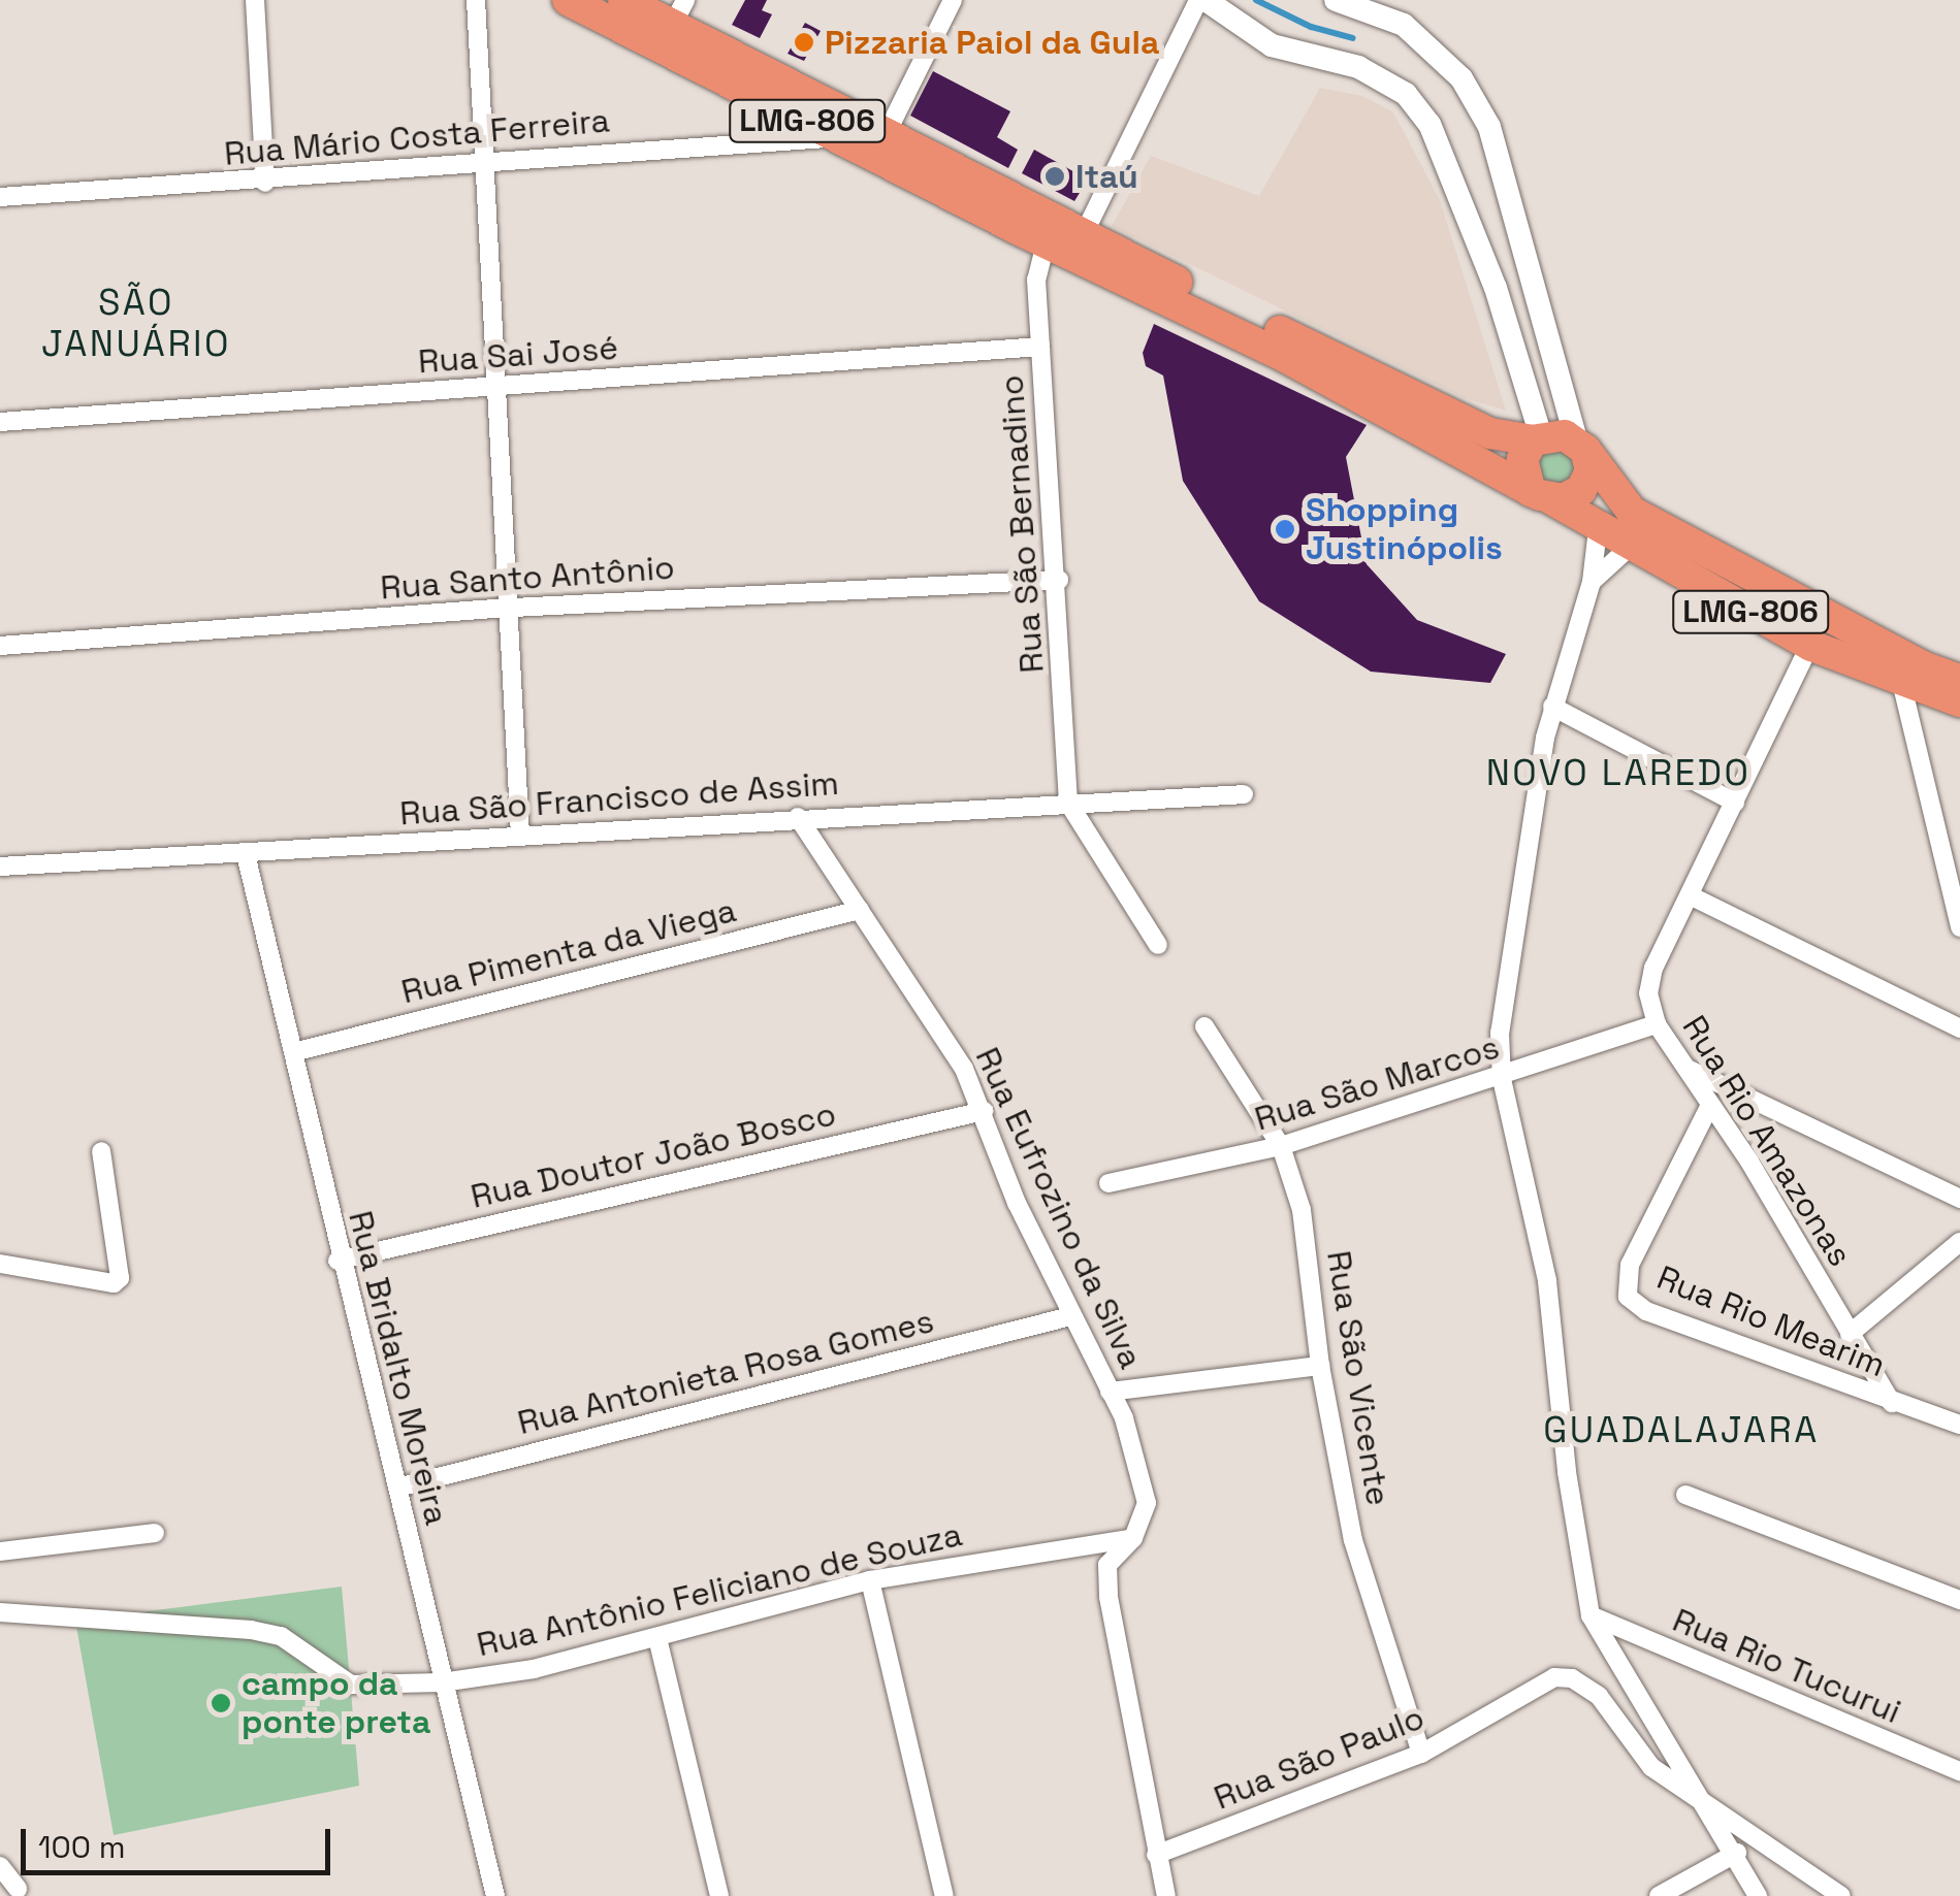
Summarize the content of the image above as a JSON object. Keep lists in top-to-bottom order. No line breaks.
{"streets":{"highway":["LMG-806"],"street":["Rua Mário Costa Ferreira","Rua Sai José","Rua São Bernadino","Rua Santo Antônio","Rua São Francisco de Assim","Rua Pimenta da Viega","Rua São Marcos","Rua Rio Amazonas","Rua Doutor João Bosco","Rua Eufrozino da Silva","Rua Rio Mearim","Rua Bridalto Moreira","Rua Antonieta Rosa Gomes","Rua São Vicente","Rua Antônio Feliciano de Souza","Rua Rio Tucurui","Rua São Paulo"]},"crossings":[["LMG-806","Rua Mário Costa Ferreira"],["LMG-806","Rua São Bernadino"],["LMG-806","Rua Rio Amazonas"],["Rua Sai José","Rua São Bernadino"],["Rua São Bernadino","Rua Santo Antônio"],["Rua São Bernadino","Rua São Francisco de Assim"],["Rua São Francisco de Assim","Rua Eufrozino da Silva"],["Rua São Francisco de Assim","Rua Bridalto Moreira"],["Rua Pimenta da Viega","Rua Eufrozino da Silva"],["Rua Pimenta da Viega","Rua Bridalto Moreira"],["Rua São Marcos","Rua Rio Amazonas"],["Rua São Marcos","Rua São Vicente"],["Rua Rio Amazonas","Rua Rio Mearim"],["Rua Doutor João Bosco","Rua Eufrozino da Silva"],["Rua Doutor João Bosco","Rua Bridalto Moreira"],["Rua Eufrozino da Silva","Rua Antonieta Rosa Gomes"],["Rua Eufrozino da Silva","Rua Antônio Feliciano de Souza"],["Rua Bridalto Moreira","Rua Antonieta Rosa Gomes"],["Rua Bridalto Moreira","Rua Antônio Feliciano de Souza"],["Rua São Vicente","Rua São Paulo"]],"districts":["SÃO JANUÁRIO","NOVO LAREDO","GUADALAJARA"],"places":["Pizzaria Paiol da Gula","Itaú","Shopping Justinópolis","campo da ponte preta"],"scale_bar":"100 m"}
